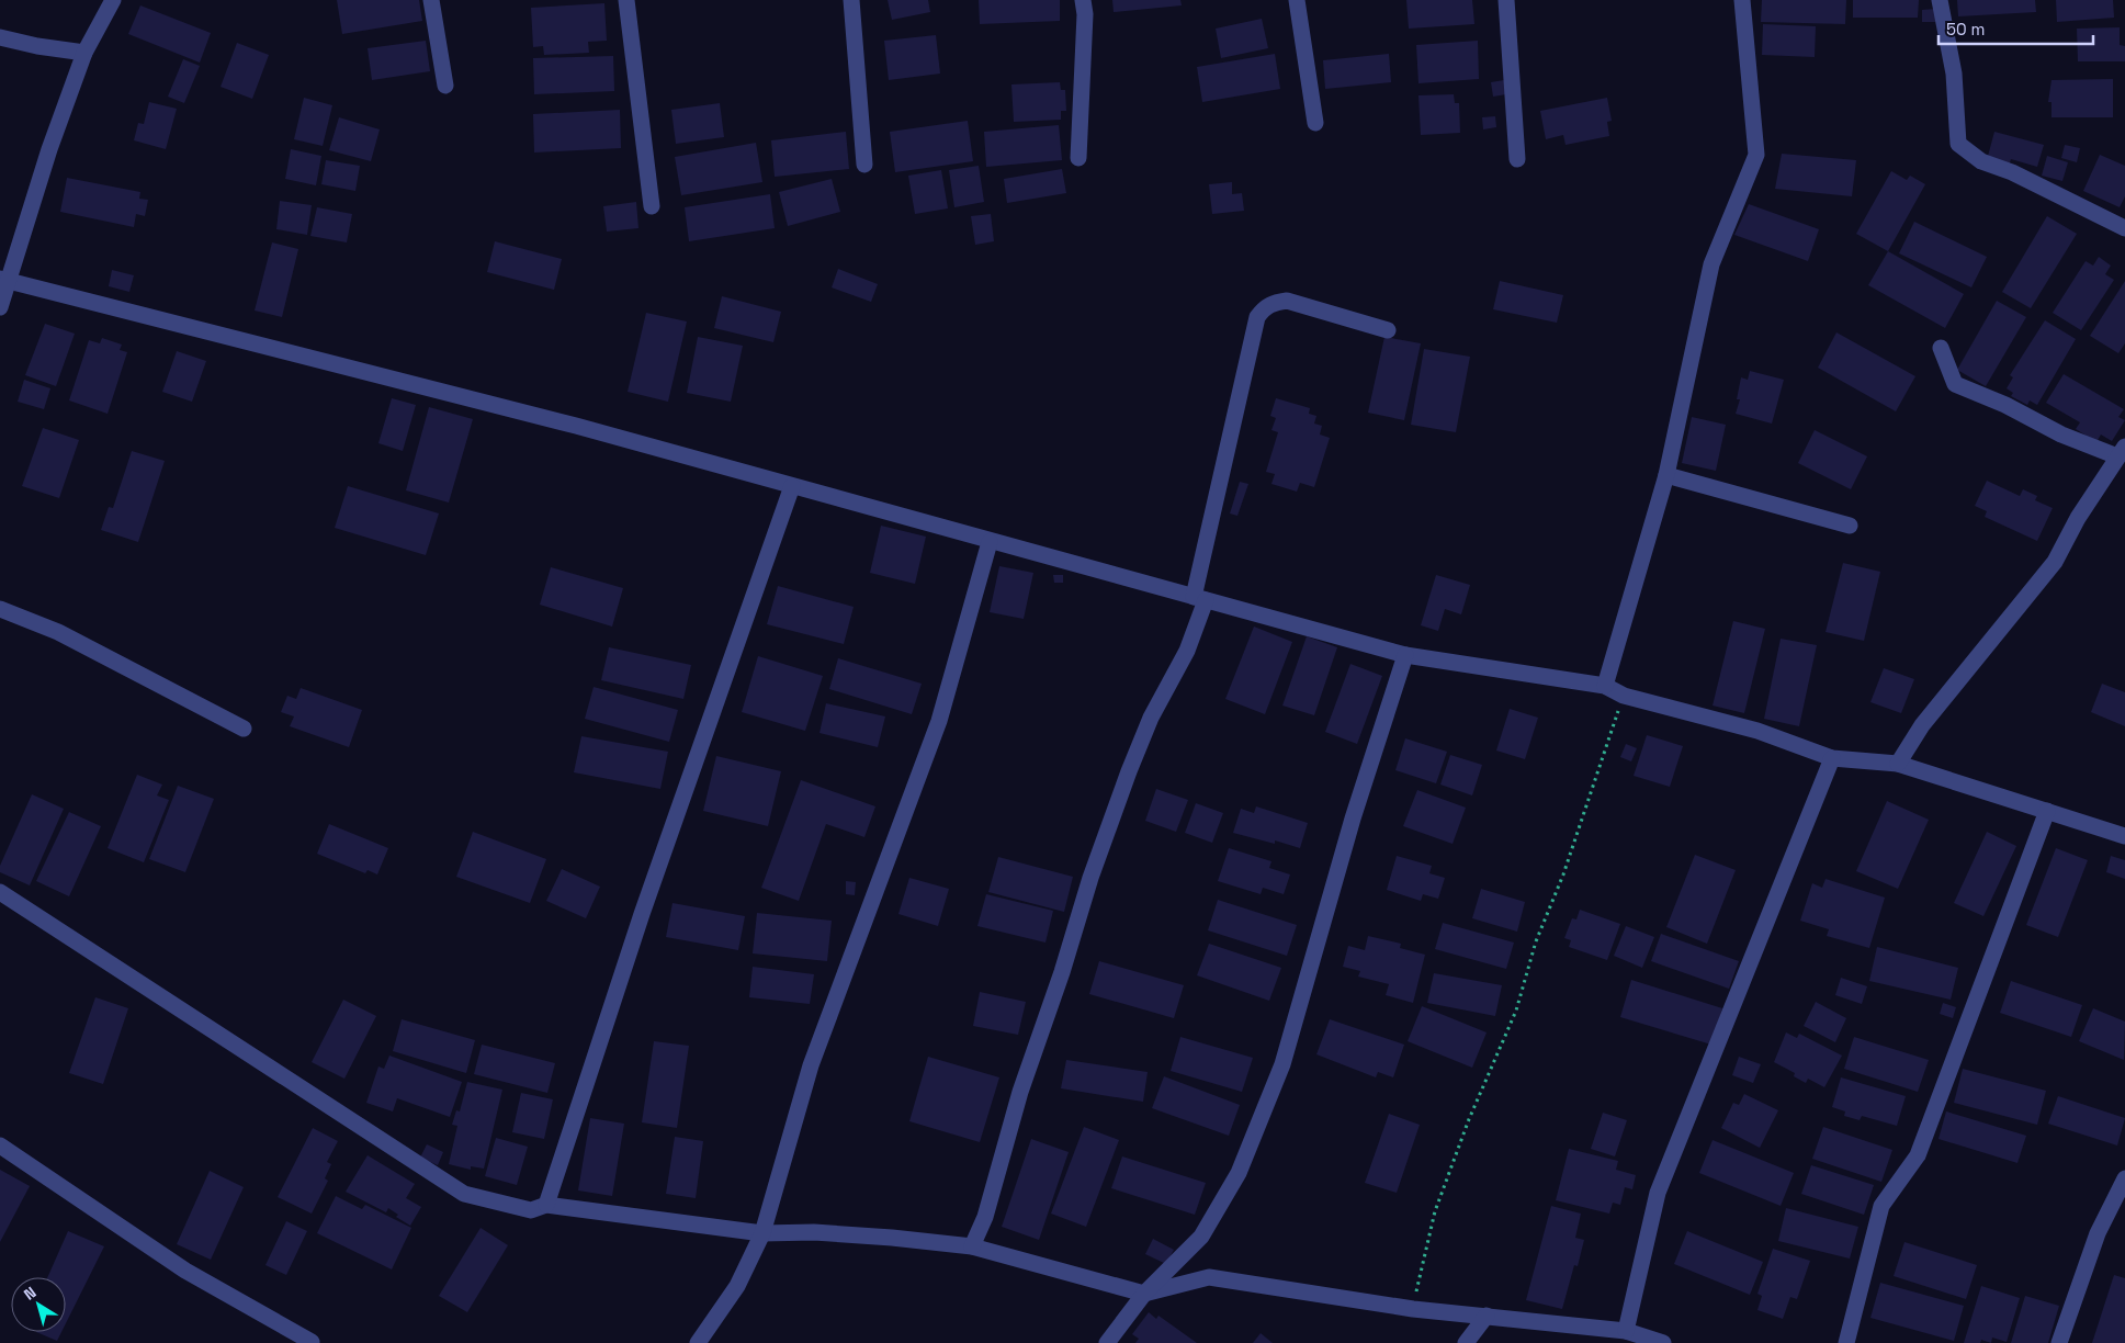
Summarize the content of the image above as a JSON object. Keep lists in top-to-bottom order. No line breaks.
{"scale_bar":"50 m","north":"top left"}
